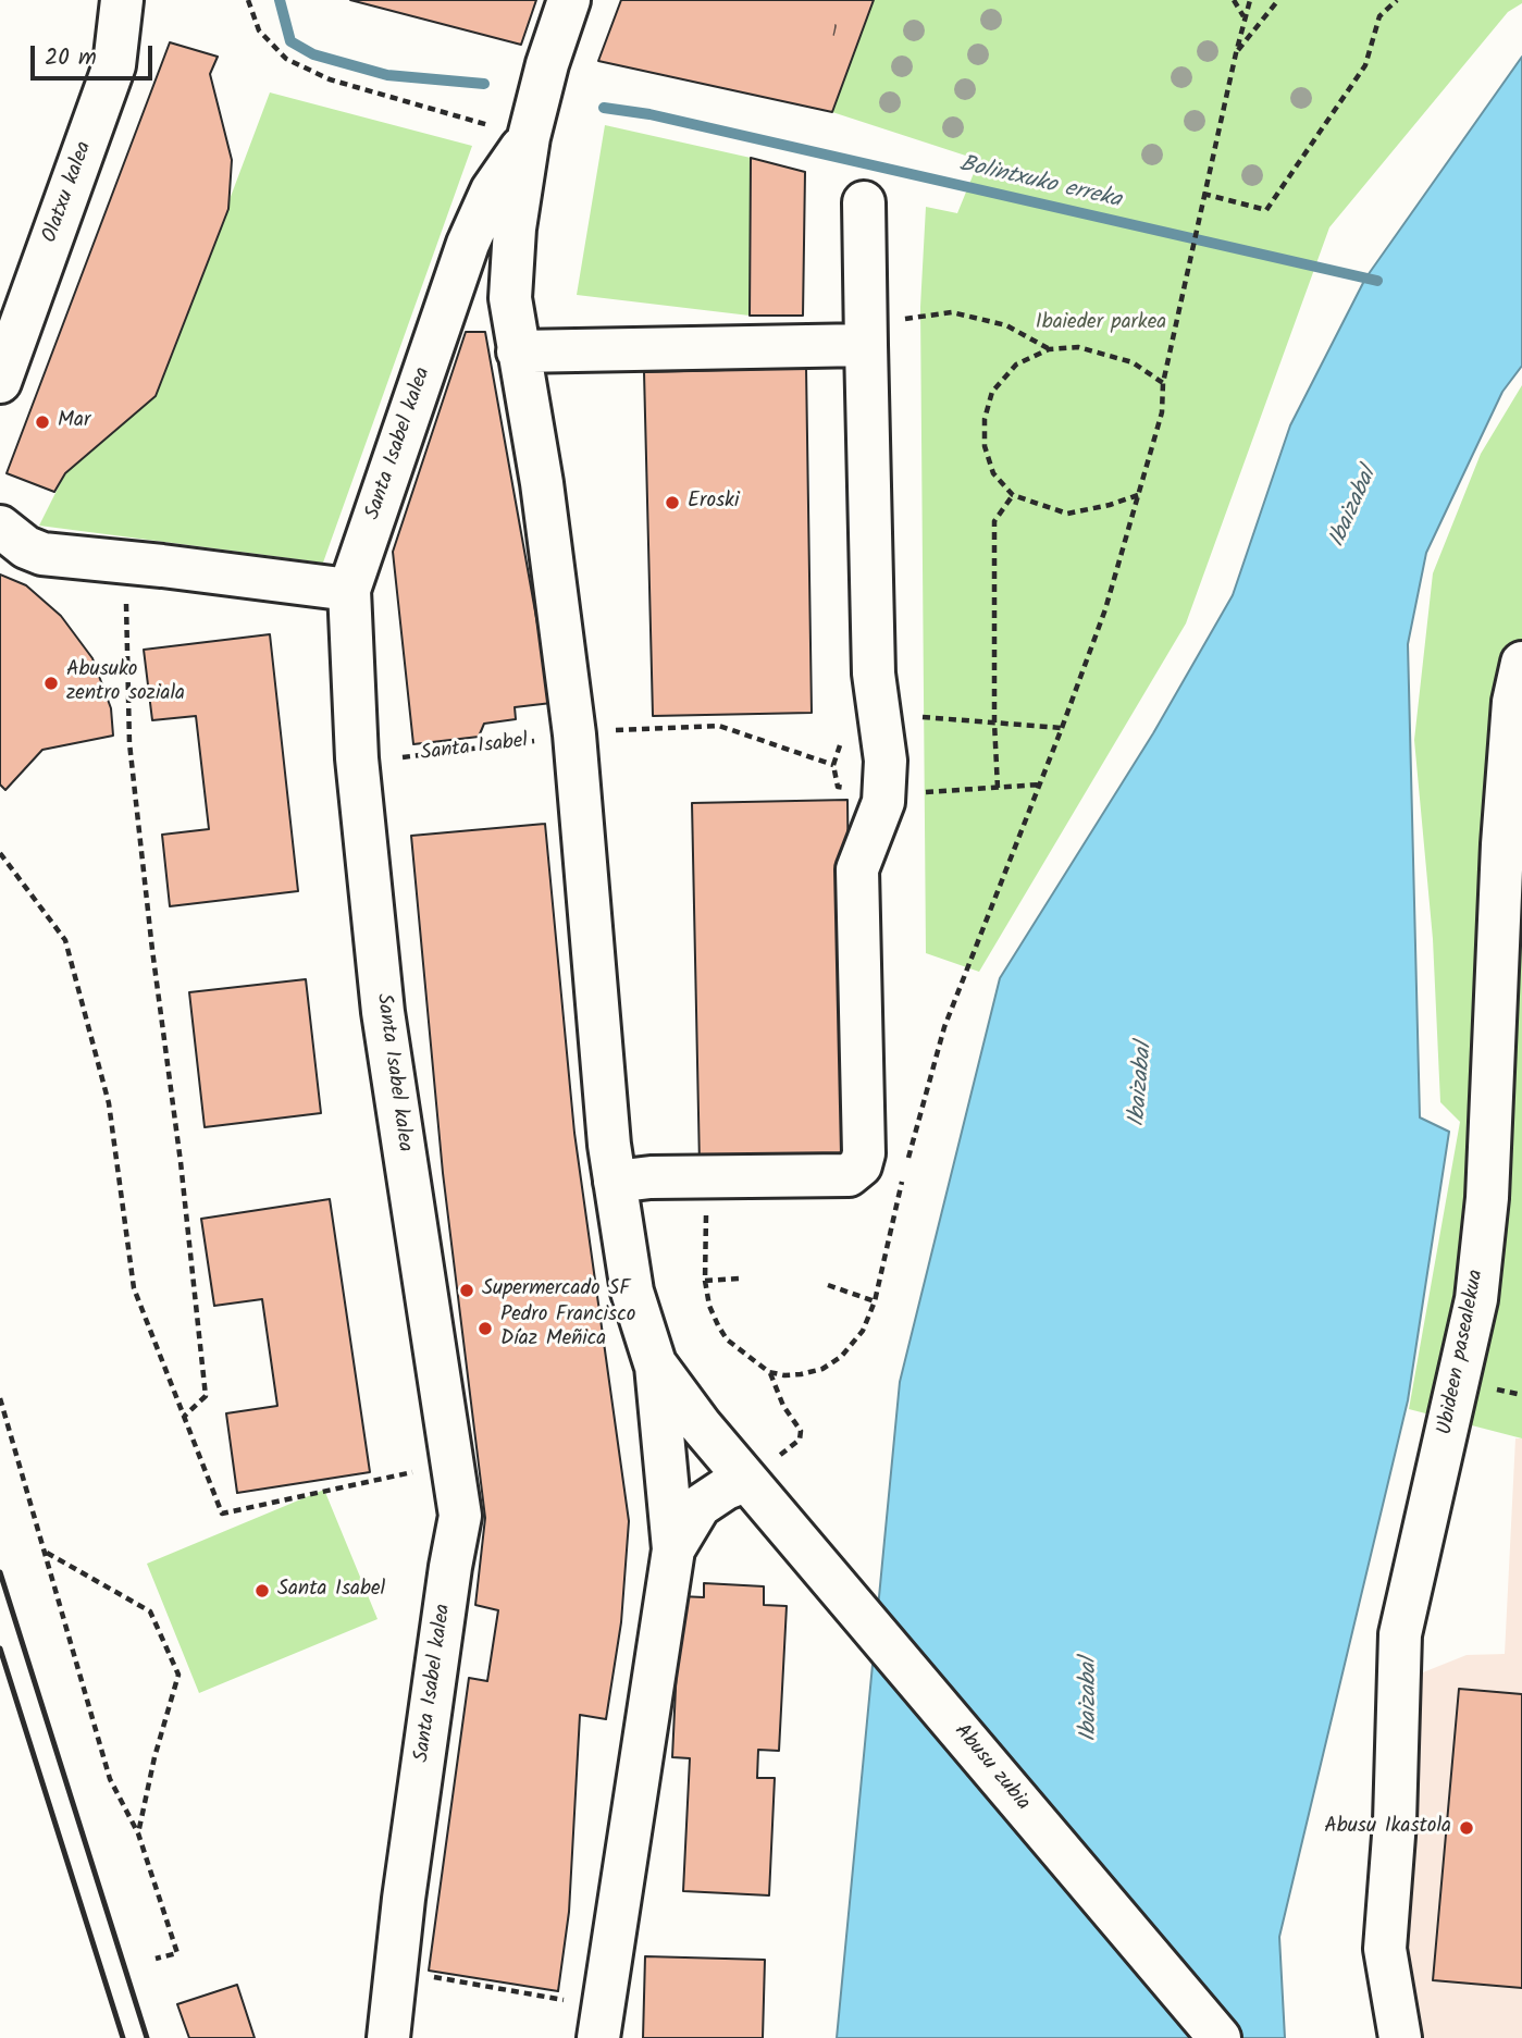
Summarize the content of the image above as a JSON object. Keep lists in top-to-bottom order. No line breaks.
{"streets":{"street":["Olatxu kalea","Santa Isabel kalea","Ubideen pasealekua","Abusu zubia"],"path":["Santa Isabel"]},"crossings":[["Santa Isabel kalea","Abusu zubia"]],"water":["Bolintxuko erreka","Ibaizabal"],"parks":["Ibaieder parkea"],"places":["Mar","Eroski","Abusuko zentro soziala","Supermercado SF","Pedro Francisco Díaz Meñica","Santa Isabel","Abusu Ikastola"],"house_numbers":["1"],"scale_bar":"20 m"}
